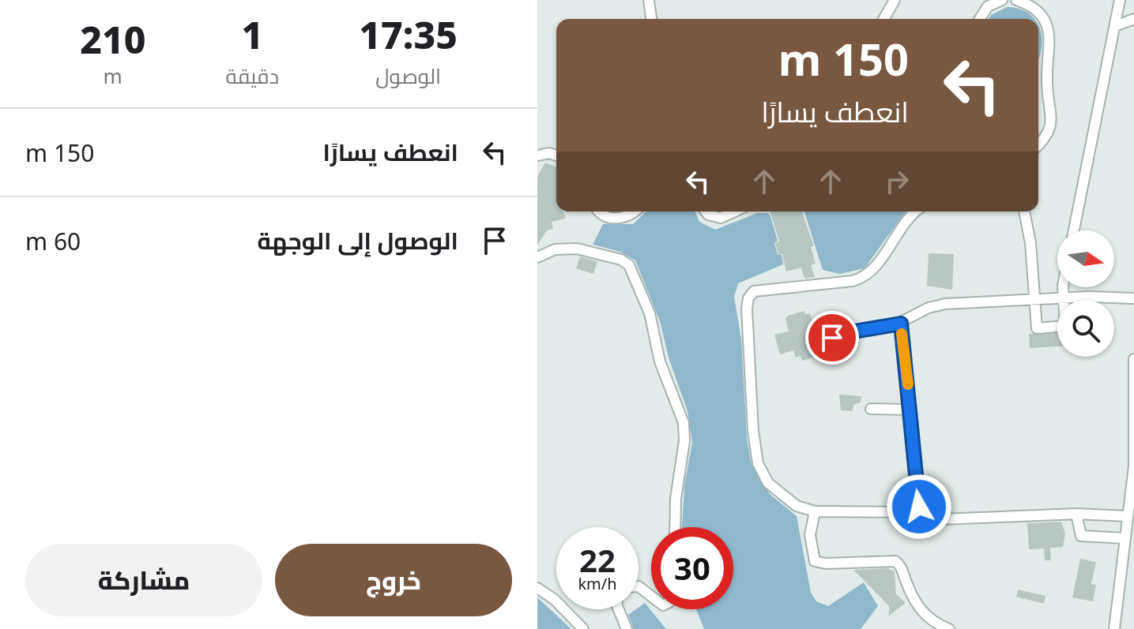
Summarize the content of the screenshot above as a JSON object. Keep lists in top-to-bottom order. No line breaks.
{"north":"right","page":{"eta":["17:35","الوصول","1","دقيقة","210","m"],"turn":["150 m","انعطف يسارًا"],"list":[{"name":"انعطف يسارًا","value":"150 m"},{"name":"الوصول إلى الوجهة","value":"60 m"}],"speed":"22 km/h","limit":"30","buttons":["خروج","مشاركة"]}}
